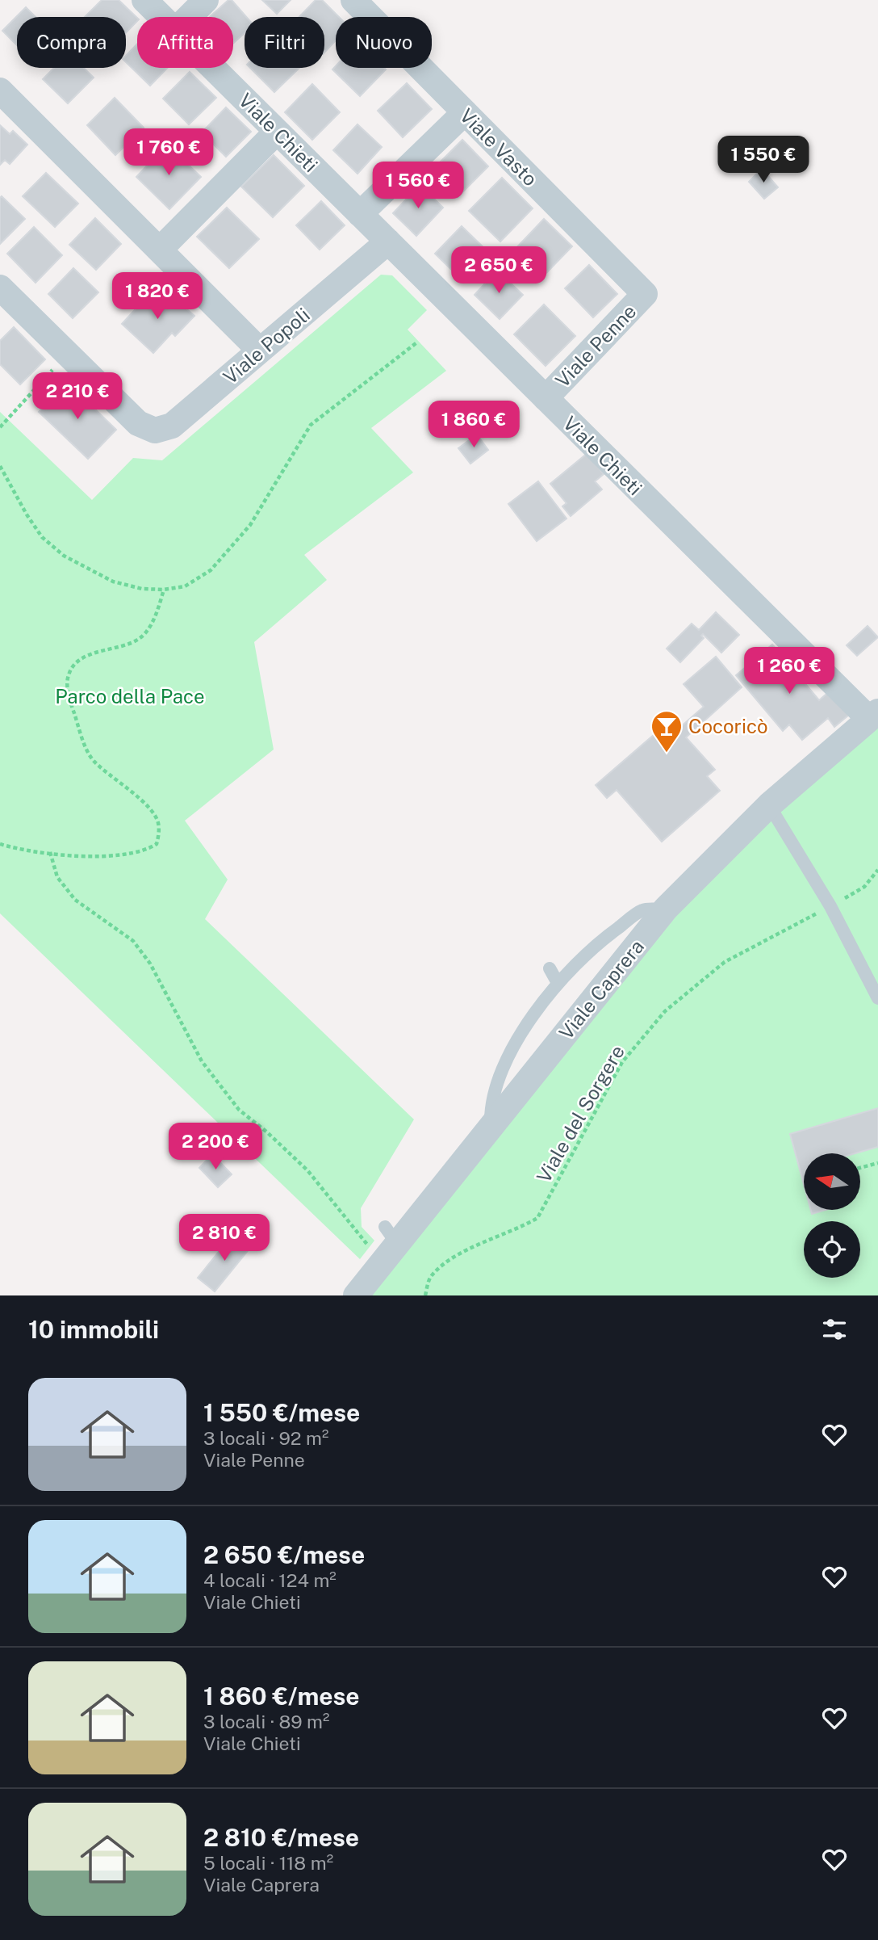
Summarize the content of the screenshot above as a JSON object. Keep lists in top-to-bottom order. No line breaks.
{"streets":{"street":["Viale Chieti","Viale Vasto","Viale Popoli","Viale Penne","Viale Caprera"],"path":["Viale del Sorgere"]},"crossings":[["Viale Chieti","Viale Popoli"],["Viale Chieti","Viale Penne"],["Viale Chieti","Viale Caprera"],["Viale Vasto","Viale Penne"]],"parks":["Parco della Pace"],"places":{"bar":["Cocoricò"]},"north":"left","page":{"chip":["Compra","Affitta","Filtri","Nuovo"],"price":["1 760 €","1 550 €","1 560 €","2 650 €","1 820 €","2 210 €","1 860 €","1 260 €","2 200 €","2 810 €"],"heading":"10 immobili","list":[{"name":"1 550 €/mese","note":"3 locali · 92 m² · Viale Penne"},{"name":"2 650 €/mese","note":"4 locali · 124 m² · Viale Chieti"},{"name":"1 860 €/mese","note":"3 locali · 89 m² · Viale Chieti"},{"name":"2 810 €/mese","note":"5 locali · 118 m² · Viale Caprera"}]}}
